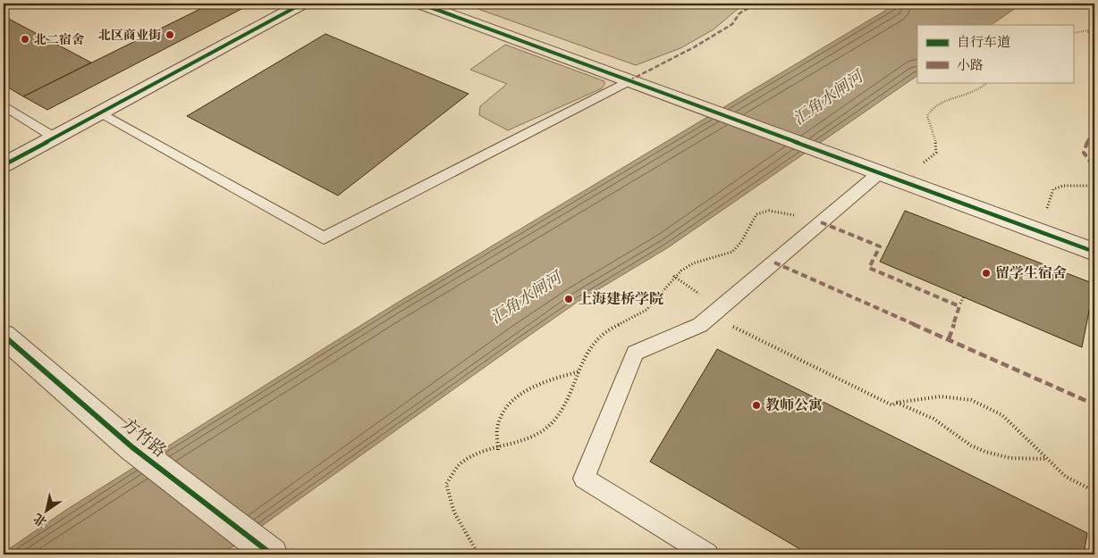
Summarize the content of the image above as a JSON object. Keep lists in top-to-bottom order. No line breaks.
{"streets":{"street":["方竹路"]},"water":["汇角水闸河"],"places":["北区商业街","北二宿舍","留学生宿舍","上海建桥学院","教师公寓"],"legend":["自行车道","小路"],"north":"bottom left"}
